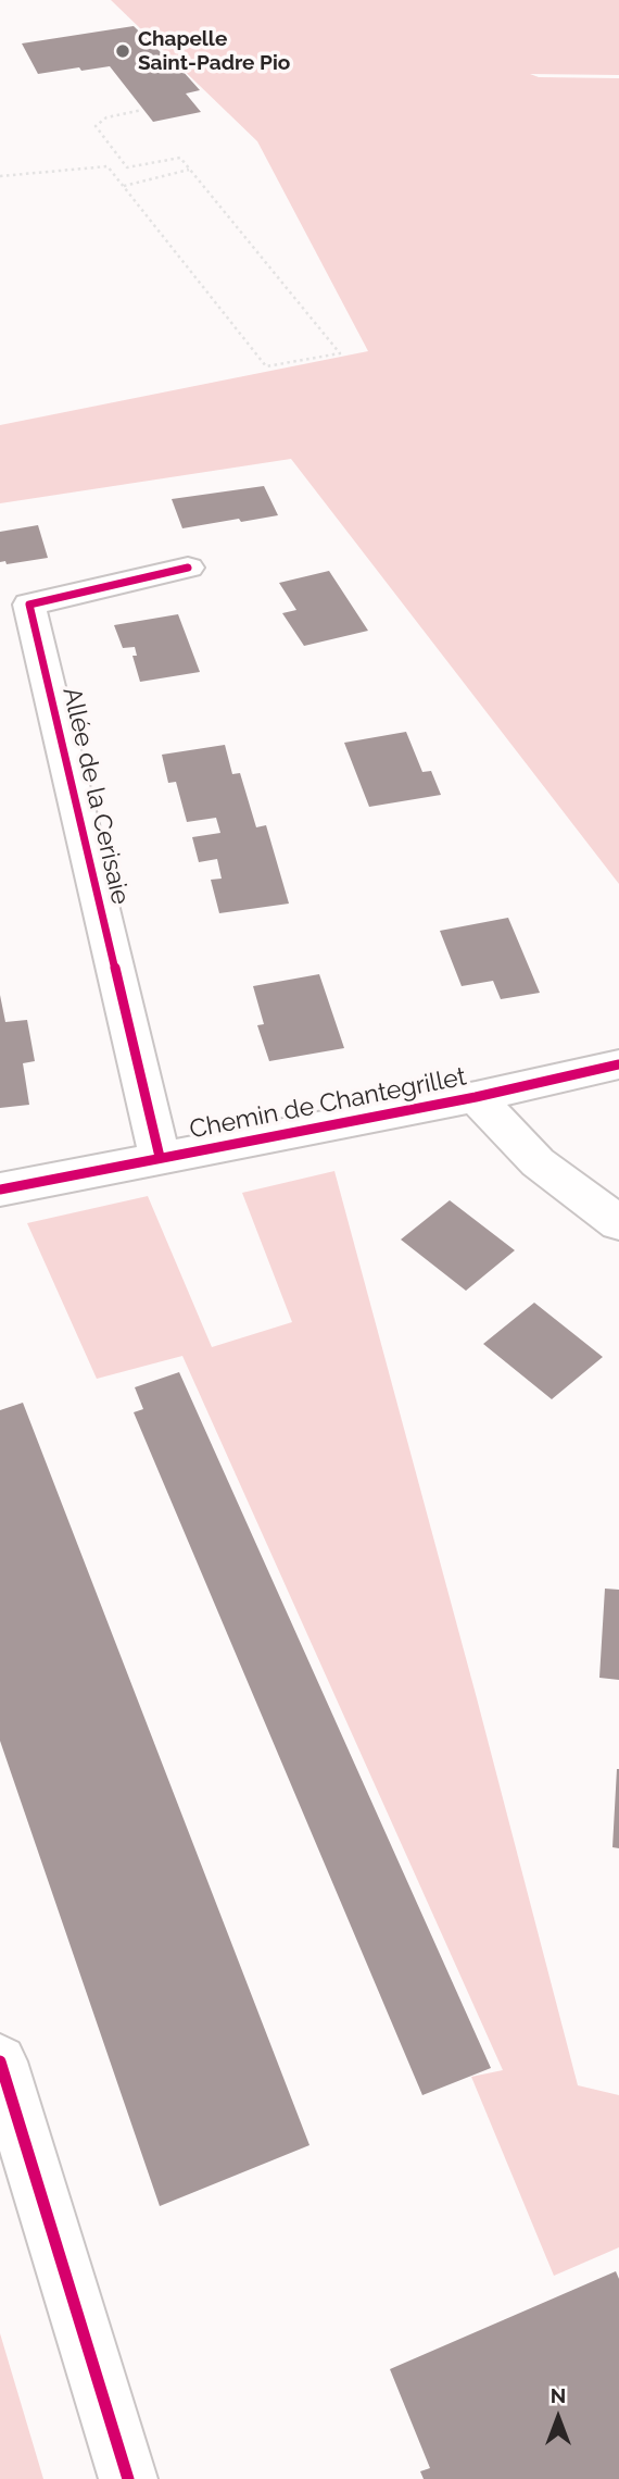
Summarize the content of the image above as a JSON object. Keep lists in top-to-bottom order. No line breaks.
{"streets":{"street":["Allée de la Cerisaie","Chemin de Chantegrillet"]},"crossings":[["Allée de la Cerisaie","Chemin de Chantegrillet"]],"places":["Chapelle Saint-Padre Pio"],"north":"top"}
